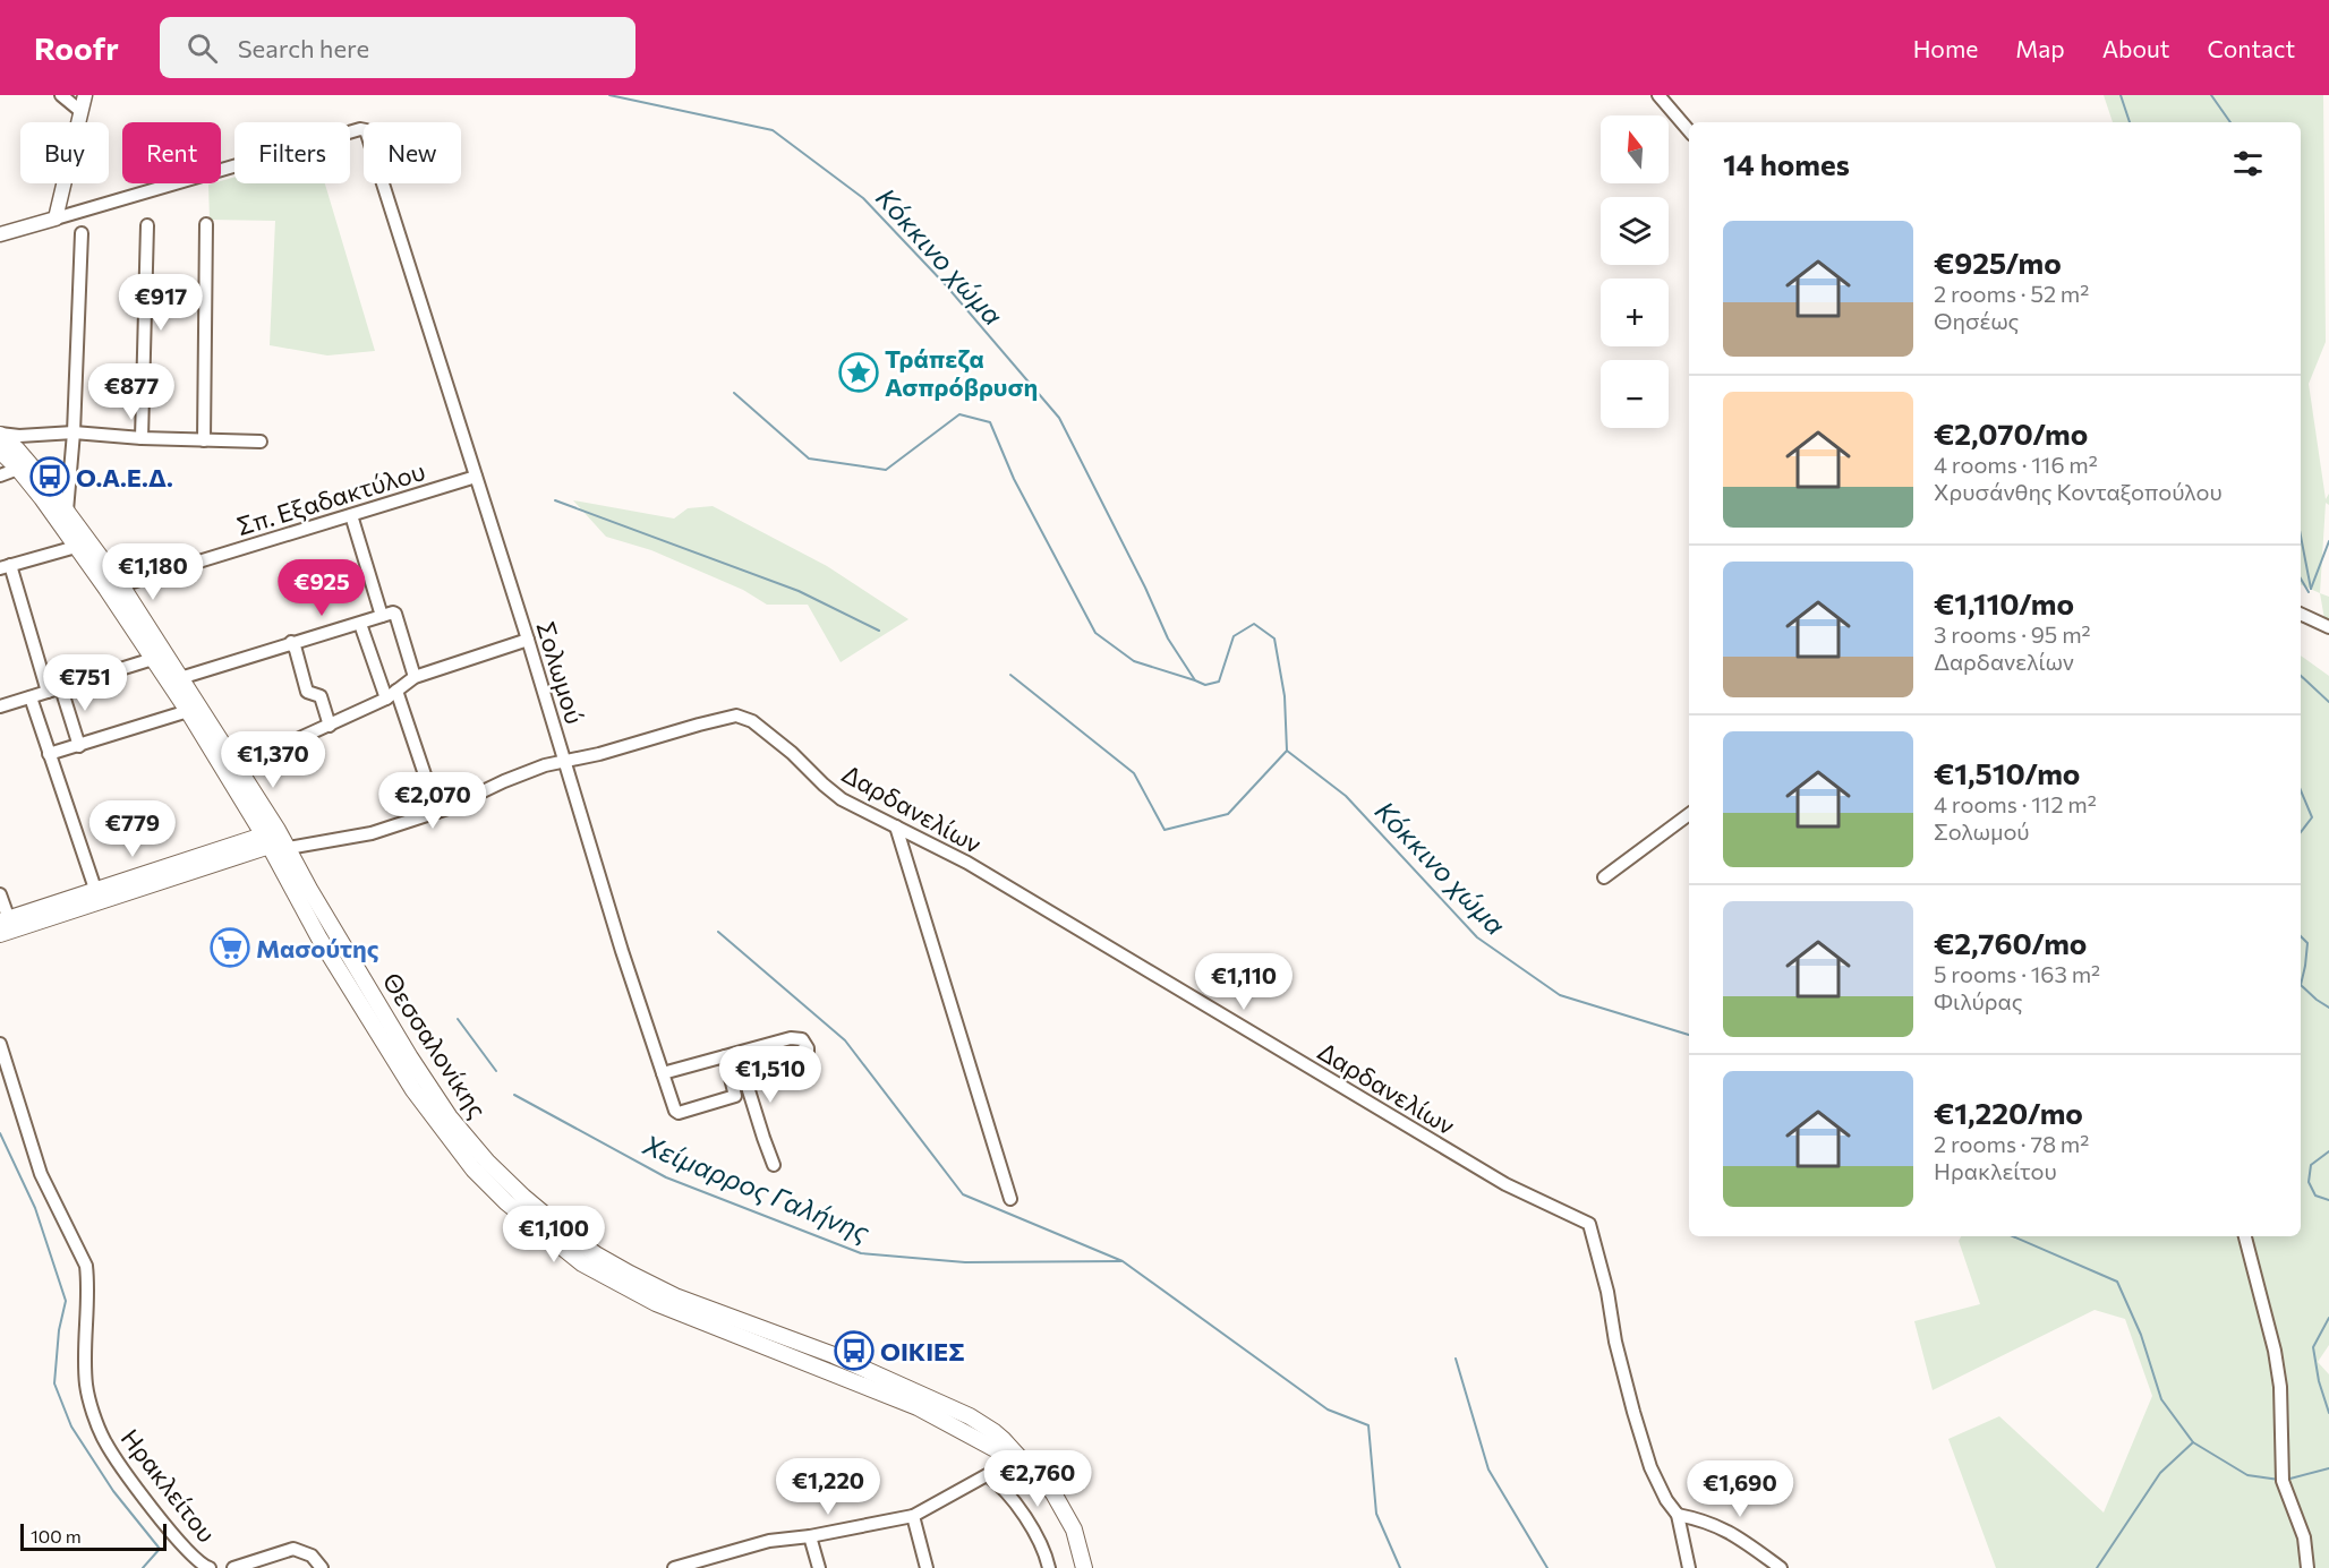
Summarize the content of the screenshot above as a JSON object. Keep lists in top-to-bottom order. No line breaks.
{"streets":{"main road":["Θεσσαλονίκης"],"street":["Σπ. Εξαδακτύλου","Σολωμού","Δαρδανελίων","Ηρακλείτου"]},"crossings":[["Σπ. Εξαδακτύλου","Σολωμού"],["Σπ. Εξαδακτύλου","Θεσσαλονίκης"],["Σολωμού","Δαρδανελίων"],["Δαρδανελίων","Θεσσαλονίκης"]],"water":["Κόκκινο χώμα","Χείμαρρος Γαλήνης"],"places":{"place":["Τράπεζα Ασπρόβρυση"],"bus stop":["Ο.Α.Ε.Δ.","ΟΙΚΙΕΣ"],"supermarket":["Μασούτης"]},"scale_bar":"100 m","north":"top","page":{"header":"Roofr","search":"Search here","nav":["Home","Map","About","Contact"],"map_buttons":["+","−"],"chip":["Buy","Rent","Filters","New"],"heading":"14 homes","list":[{"name":"€925/mo","note":"2 rooms · 52 m² · Θησέως"},{"name":"€2,070/mo","note":"4 rooms · 116 m² · Χρυσάνθης Κονταξοπούλου"},{"name":"€1,110/mo","note":"3 rooms · 95 m² · Δαρδανελίων"},{"name":"€1,510/mo","note":"4 rooms · 112 m² · Σολωμού"},{"name":"€2,760/mo","note":"5 rooms · 163 m² · Φιλύρας"},{"name":"€1,220/mo","note":"2 rooms · 78 m² · Ηρακλείτου"}],"price":["€917","€877","€1,180","€925","€751","€1,370","€2,070","€779","€1,110","€1,510","€1,100","€2,760","€1,220","€1,690"],"scale":"100 m"}}
